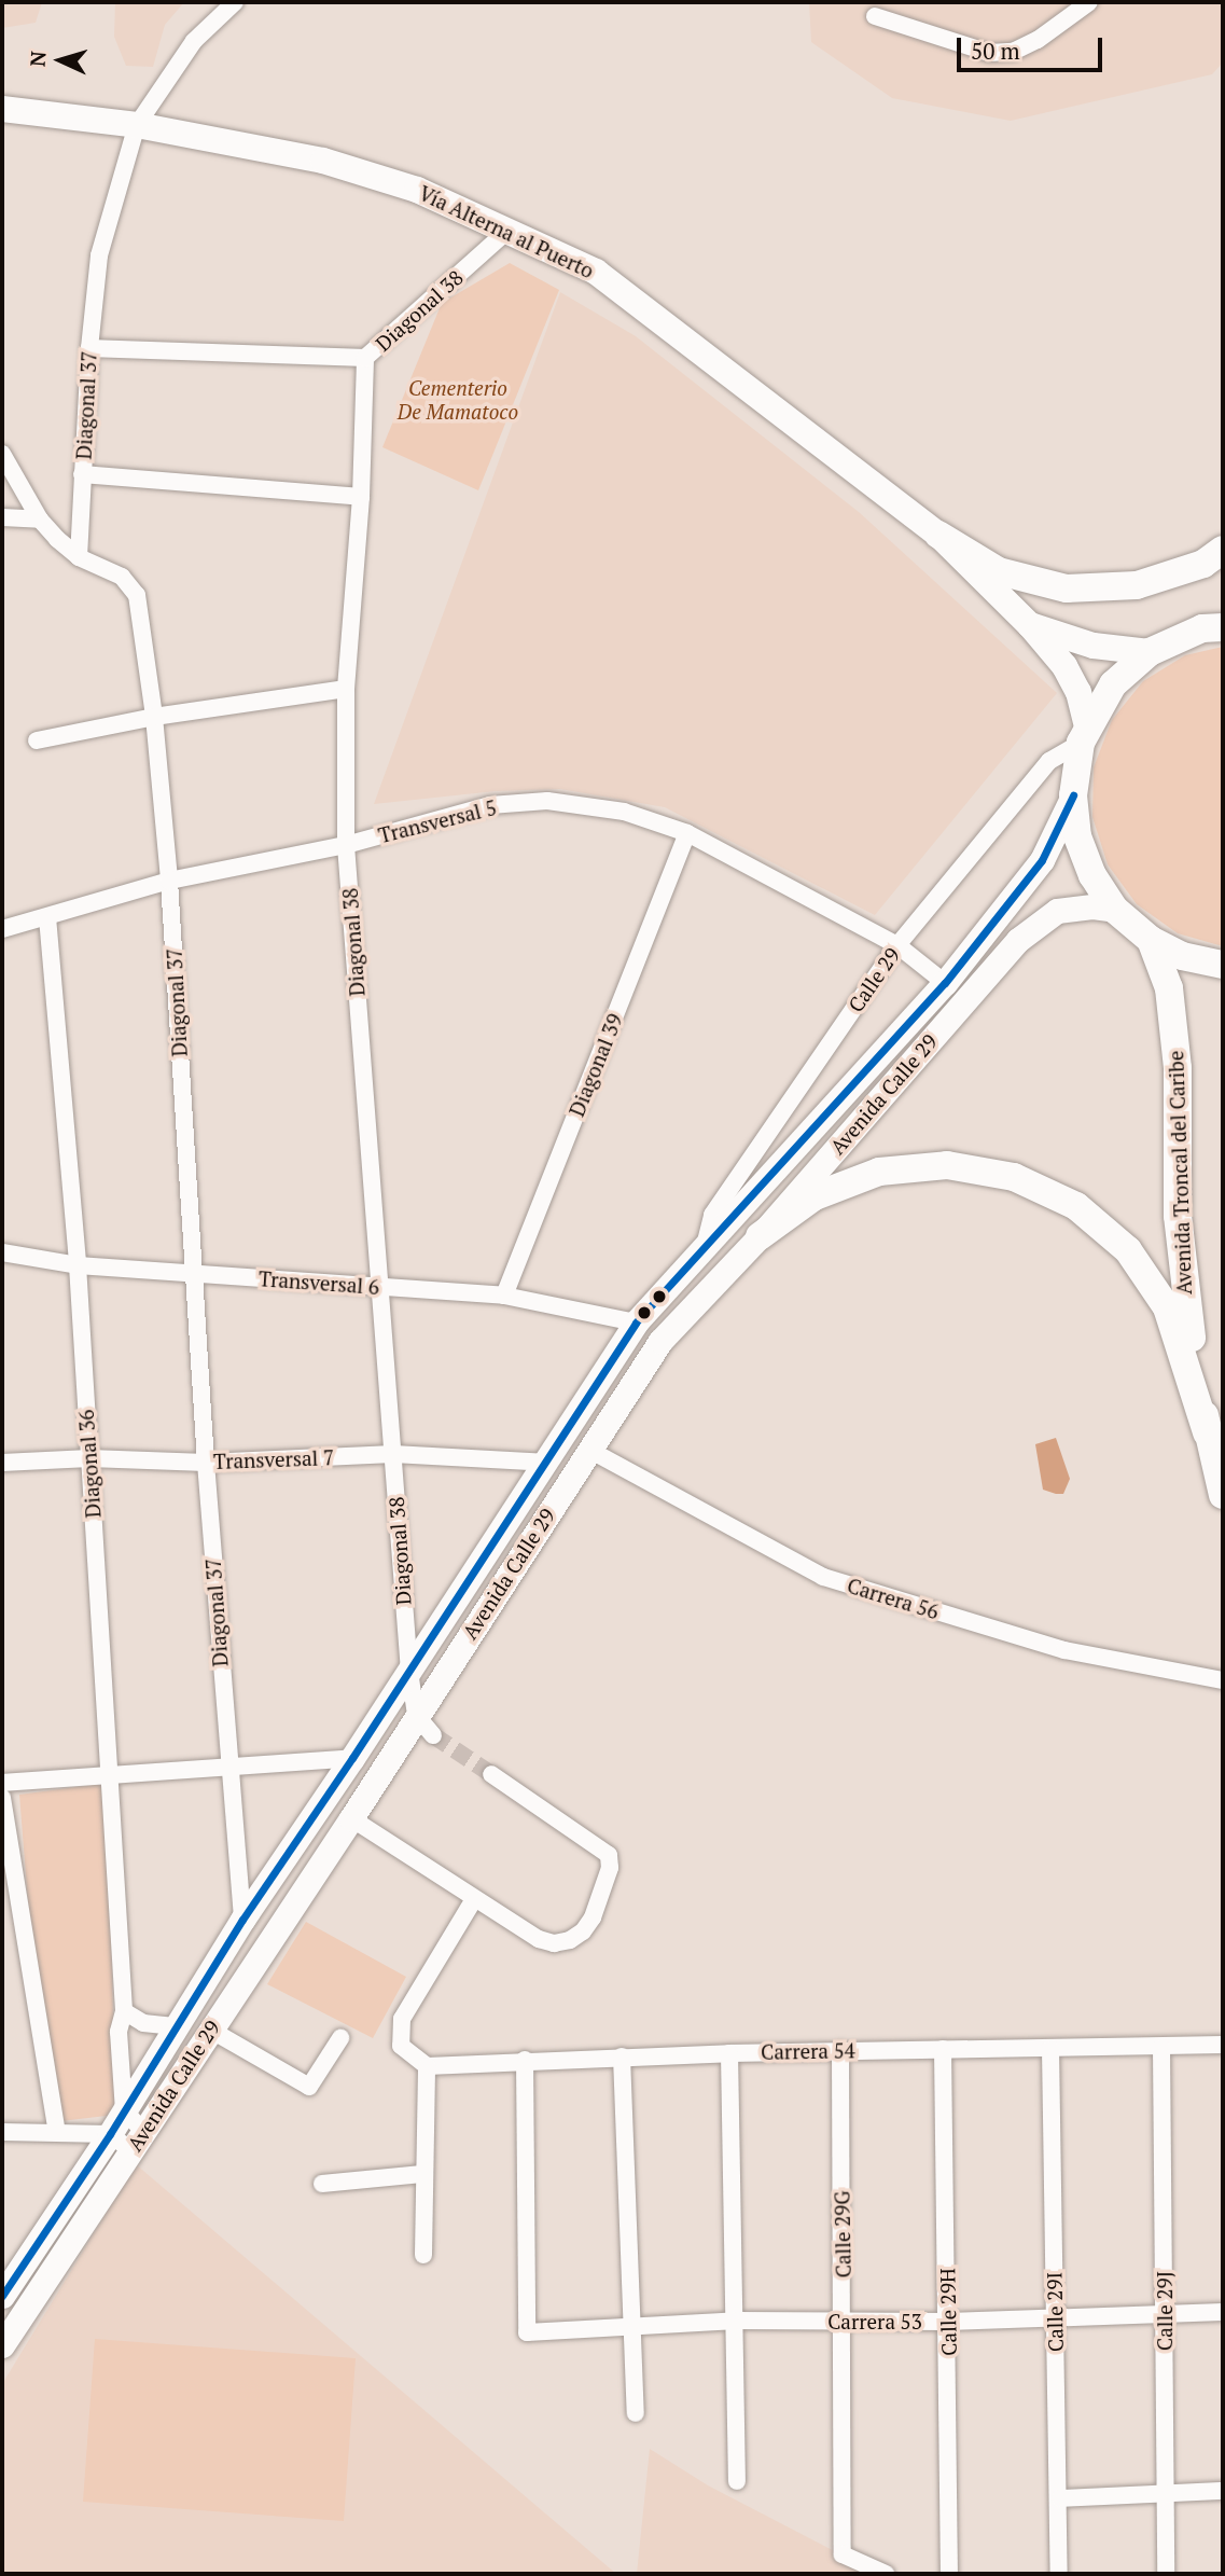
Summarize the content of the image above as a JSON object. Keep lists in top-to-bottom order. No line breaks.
{"streets":{"highway":["Avenida Troncal del Caribe"],"main road":["Vía Alterna al Puerto","Avenida Calle 29"],"street":["Diagonal 38","Diagonal 37","Transversal 5","Calle 29","Diagonal 39","Transversal 6","Transversal 7","Diagonal 36","Carrera 56","Carrera 54","Calle 29G","Calle 29J","Calle 29H","Calle 29I","Carrera 53"]},"crossings":[["Vía Alterna al Puerto","Diagonal 38"],["Vía Alterna al Puerto","Diagonal 37"],["Vía Alterna al Puerto","Calle 29"],["Diagonal 38","Transversal 5"],["Diagonal 38","Avenida Calle 29"],["Diagonal 38","Transversal 6"],["Diagonal 38","Transversal 7"],["Diagonal 37","Transversal 5"],["Diagonal 37","Avenida Calle 29"],["Diagonal 37","Transversal 6"],["Diagonal 37","Transversal 7"],["Transversal 5","Calle 29"],["Transversal 5","Diagonal 39"],["Transversal 5","Avenida Calle 29"],["Transversal 5","Diagonal 36"],["Calle 29","Avenida Calle 29"],["Diagonal 39","Transversal 6"],["Avenida Calle 29","Transversal 6"],["Avenida Calle 29","Transversal 7"],["Avenida Calle 29","Diagonal 36"],["Avenida Calle 29","Carrera 56"],["Transversal 6","Diagonal 36"],["Transversal 7","Diagonal 36"],["Carrera 54","Calle 29G"],["Carrera 54","Calle 29J"],["Carrera 54","Calle 29H"],["Carrera 54","Calle 29I"],["Carrera 54","Carrera 53"],["Calle 29G","Carrera 53"],["Calle 29J","Carrera 53"],["Calle 29H","Carrera 53"],["Calle 29I","Carrera 53"]],"parks":["Cementerio De Mamatoco"],"scale_bar":"50 m","north":"left"}
